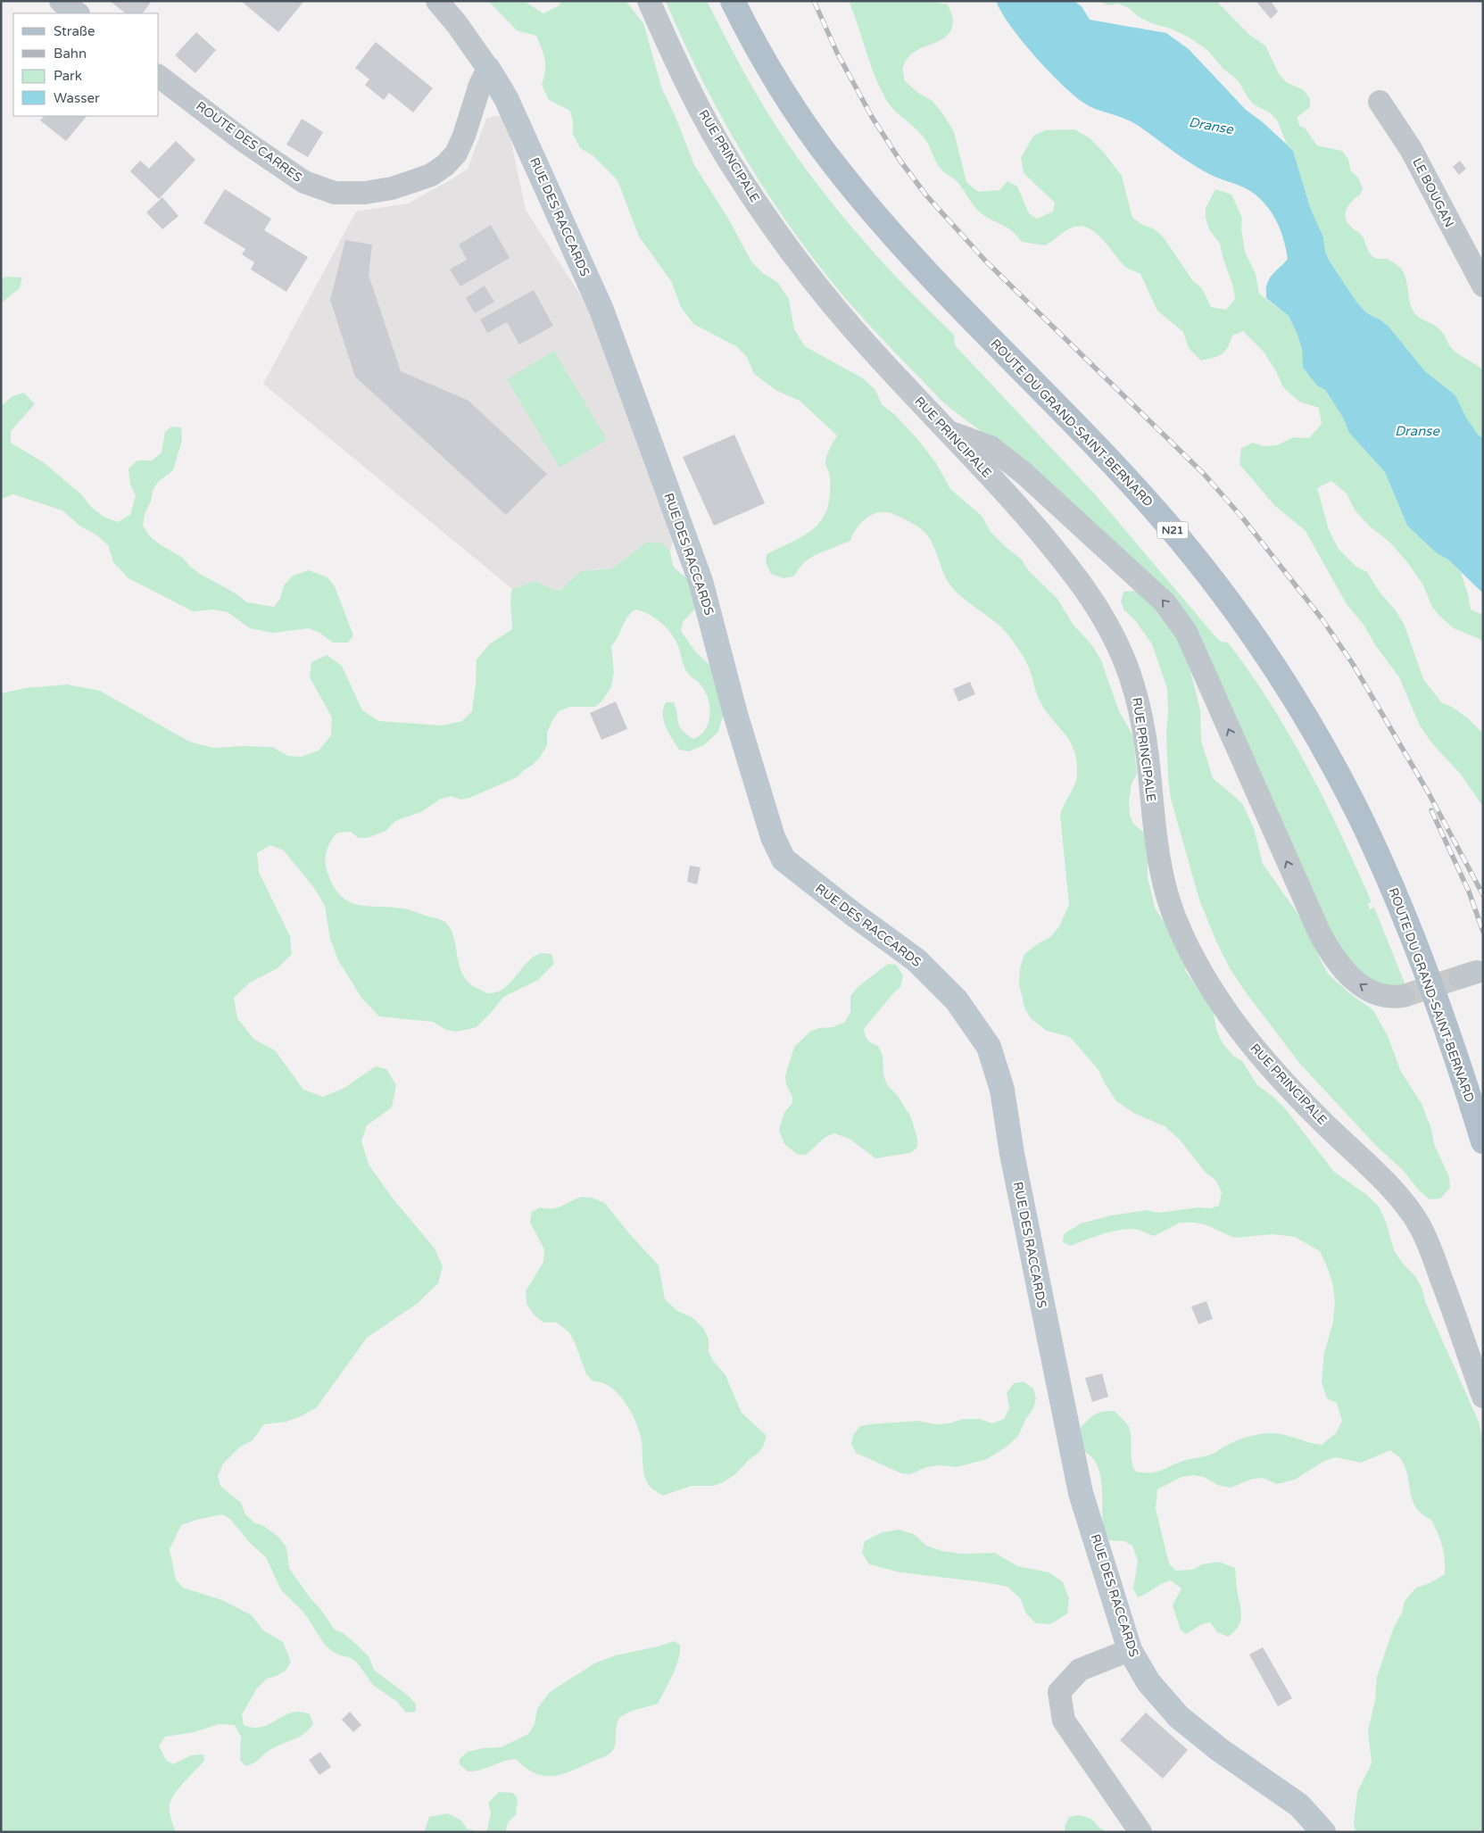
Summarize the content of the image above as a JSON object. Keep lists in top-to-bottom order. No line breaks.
{"streets":{"main road":["ROUTE DU GRAND-SAINT-BERNARD","N21"],"street":["ROUTE DES CARRES","RUE PRINCIPALE","LE BOUGAN","RUE DES RACCARDS"]},"crossings":[["ROUTE DES CARRES","RUE DES RACCARDS"]],"water":["Dranse"],"legend":["Straße","Bahn","Park","Wasser"]}
